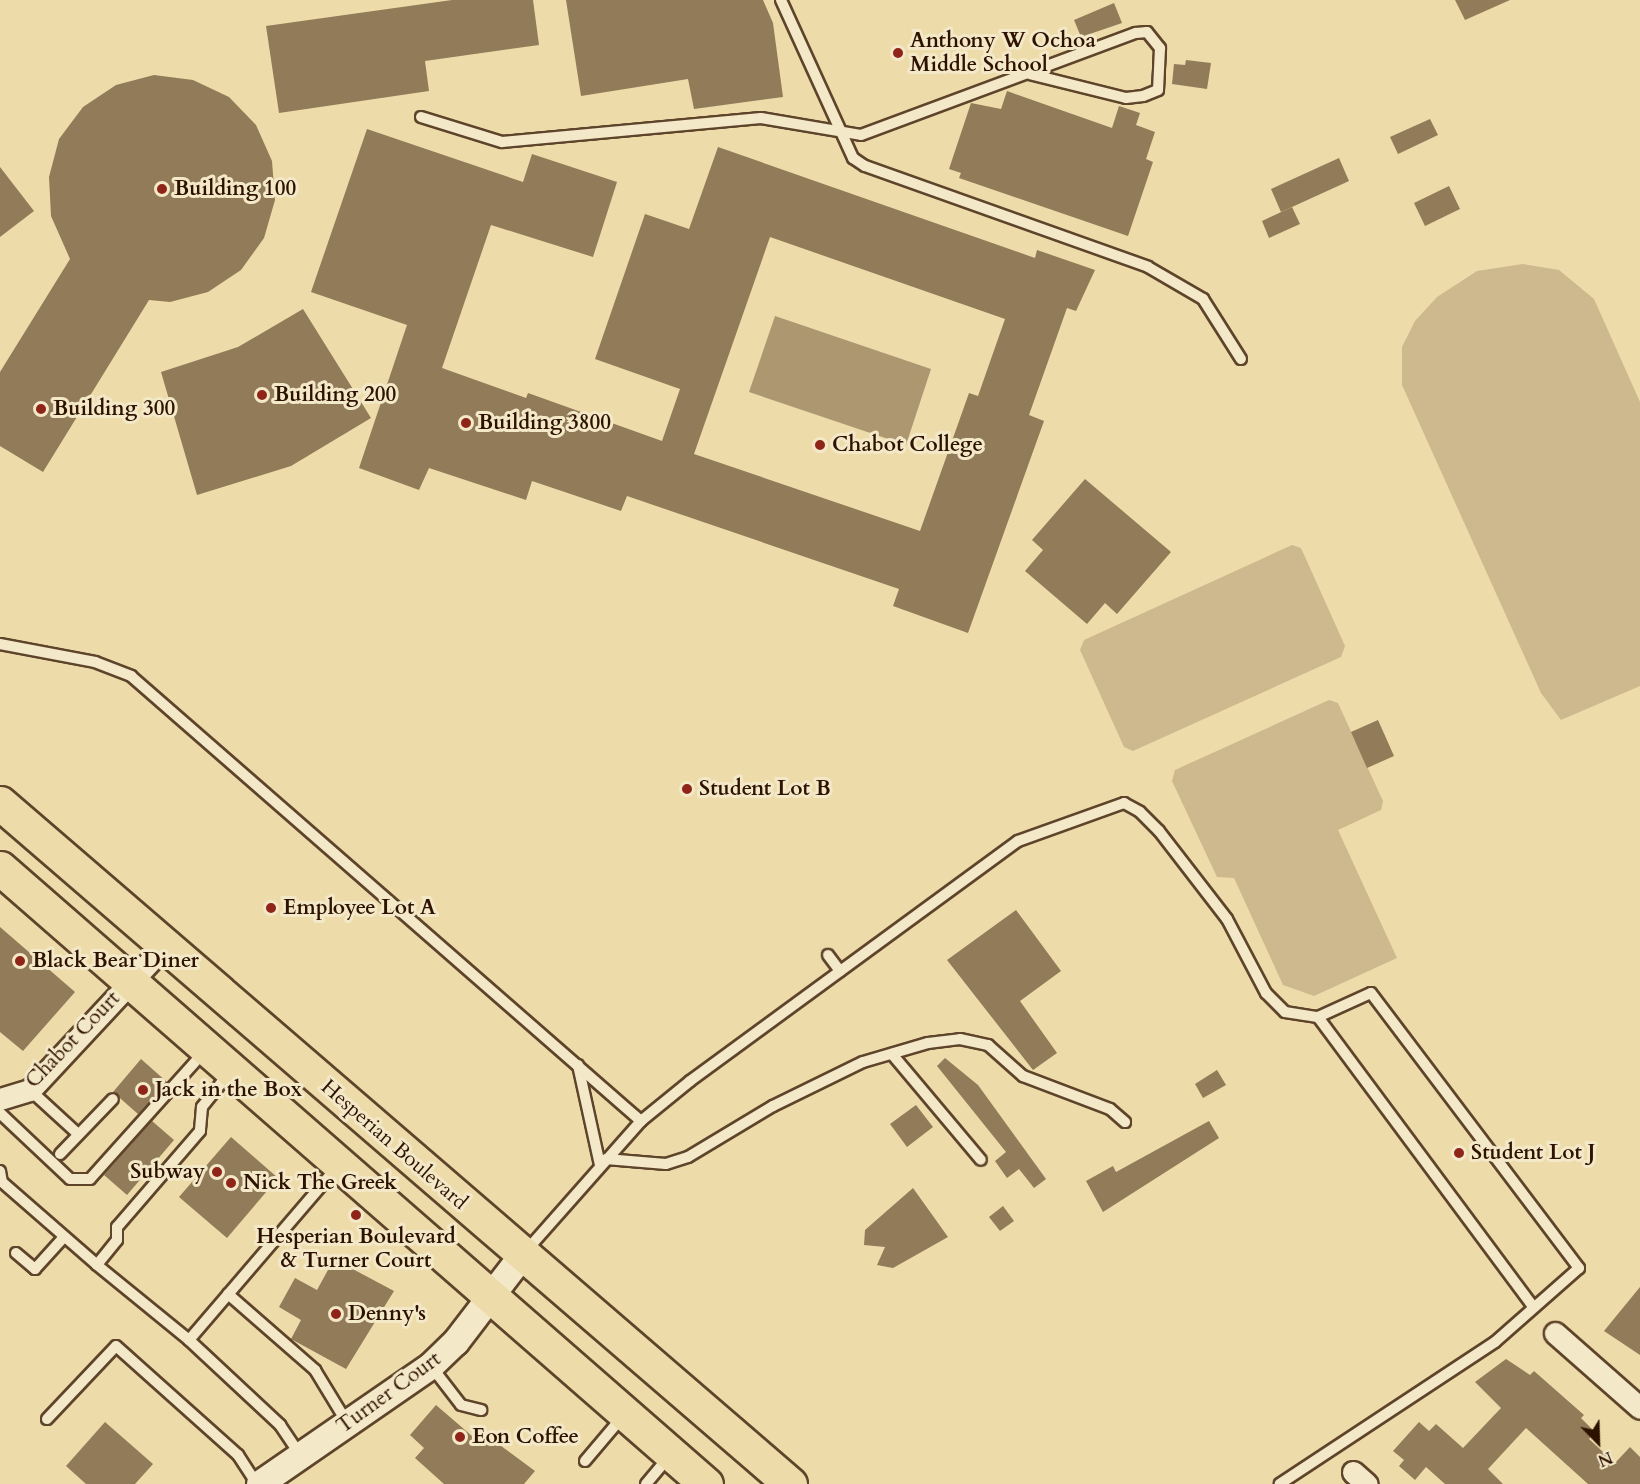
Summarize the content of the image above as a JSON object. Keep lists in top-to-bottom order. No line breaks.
{"streets":{"main road":["Hesperian Boulevard"],"street":["Chabot Court","Turner Court"]},"crossings":[["Chabot Court","Hesperian Boulevard"],["Hesperian Boulevard","Turner Court"]],"places":["Anthony W Ochoa Middle School","Building 100","Building 200","Building 300","Building 3800","Chabot College","Student Lot B","Employee Lot A","Black Bear Diner","Jack in the Box","Student Lot J","Subway","Nick The Greek","Hesperian Boulevard & Turner Court","Denny's","Eon Coffee"],"north":"bottom right"}
